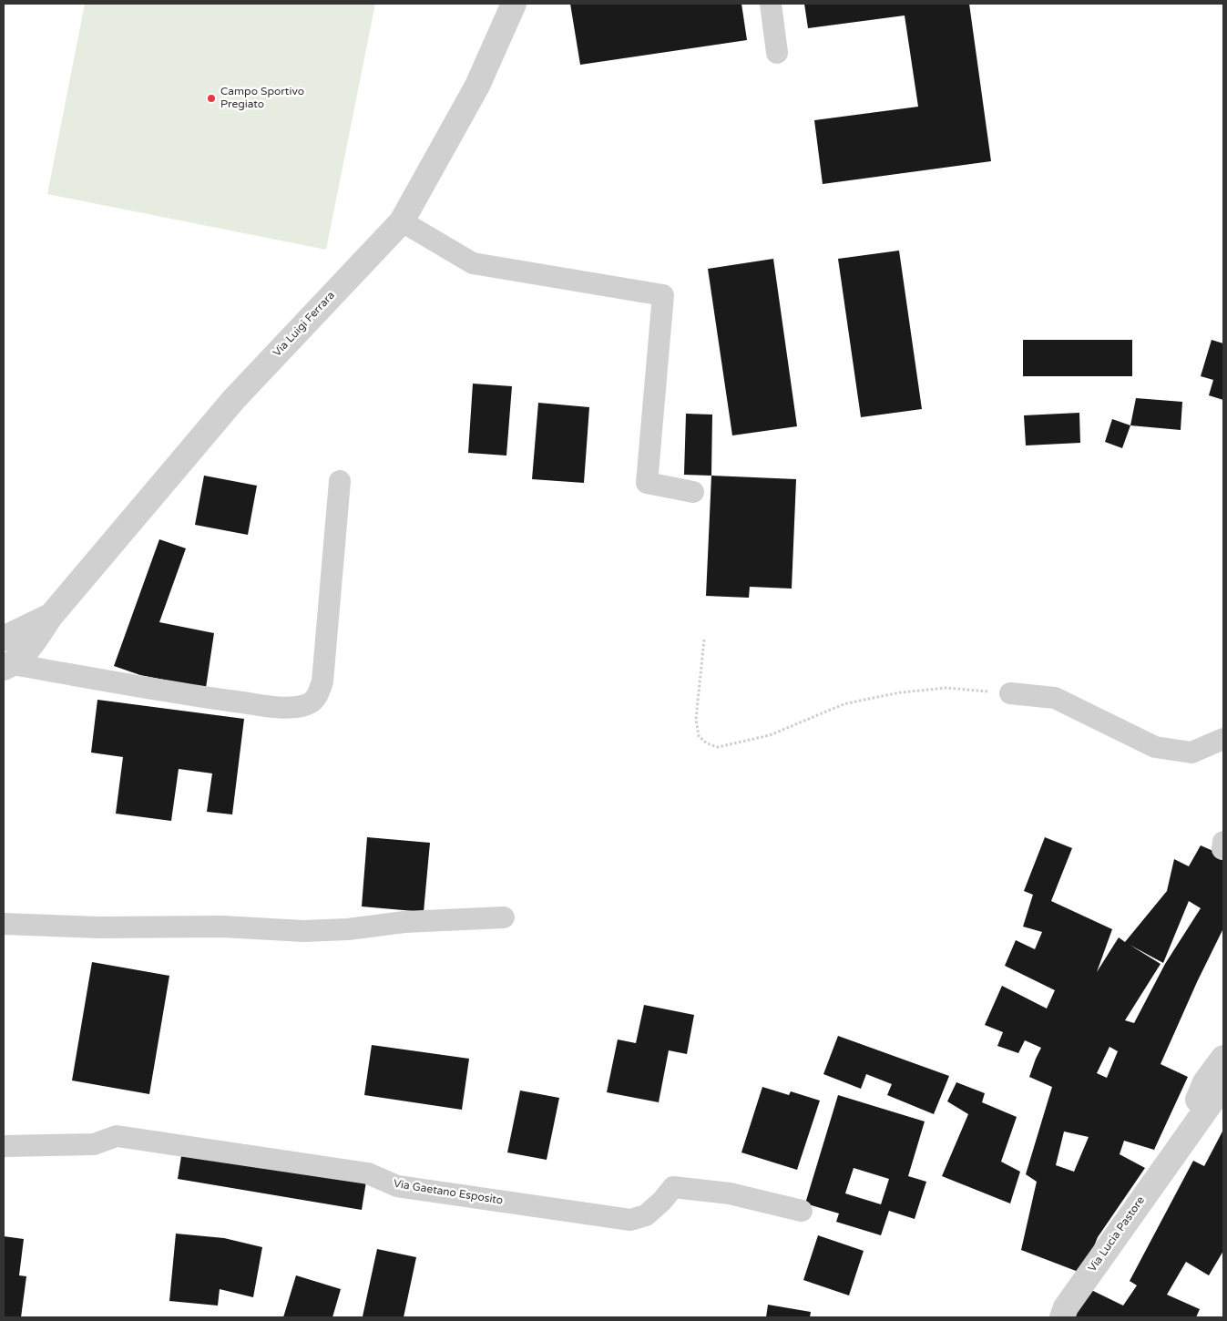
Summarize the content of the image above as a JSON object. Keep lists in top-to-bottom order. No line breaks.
{"streets":{"street":["Via Luigi Ferrara","Via Gaetano Esposito","Via Lucia Pastore"]},"places":["Campo Sportivo Pregiato"]}
